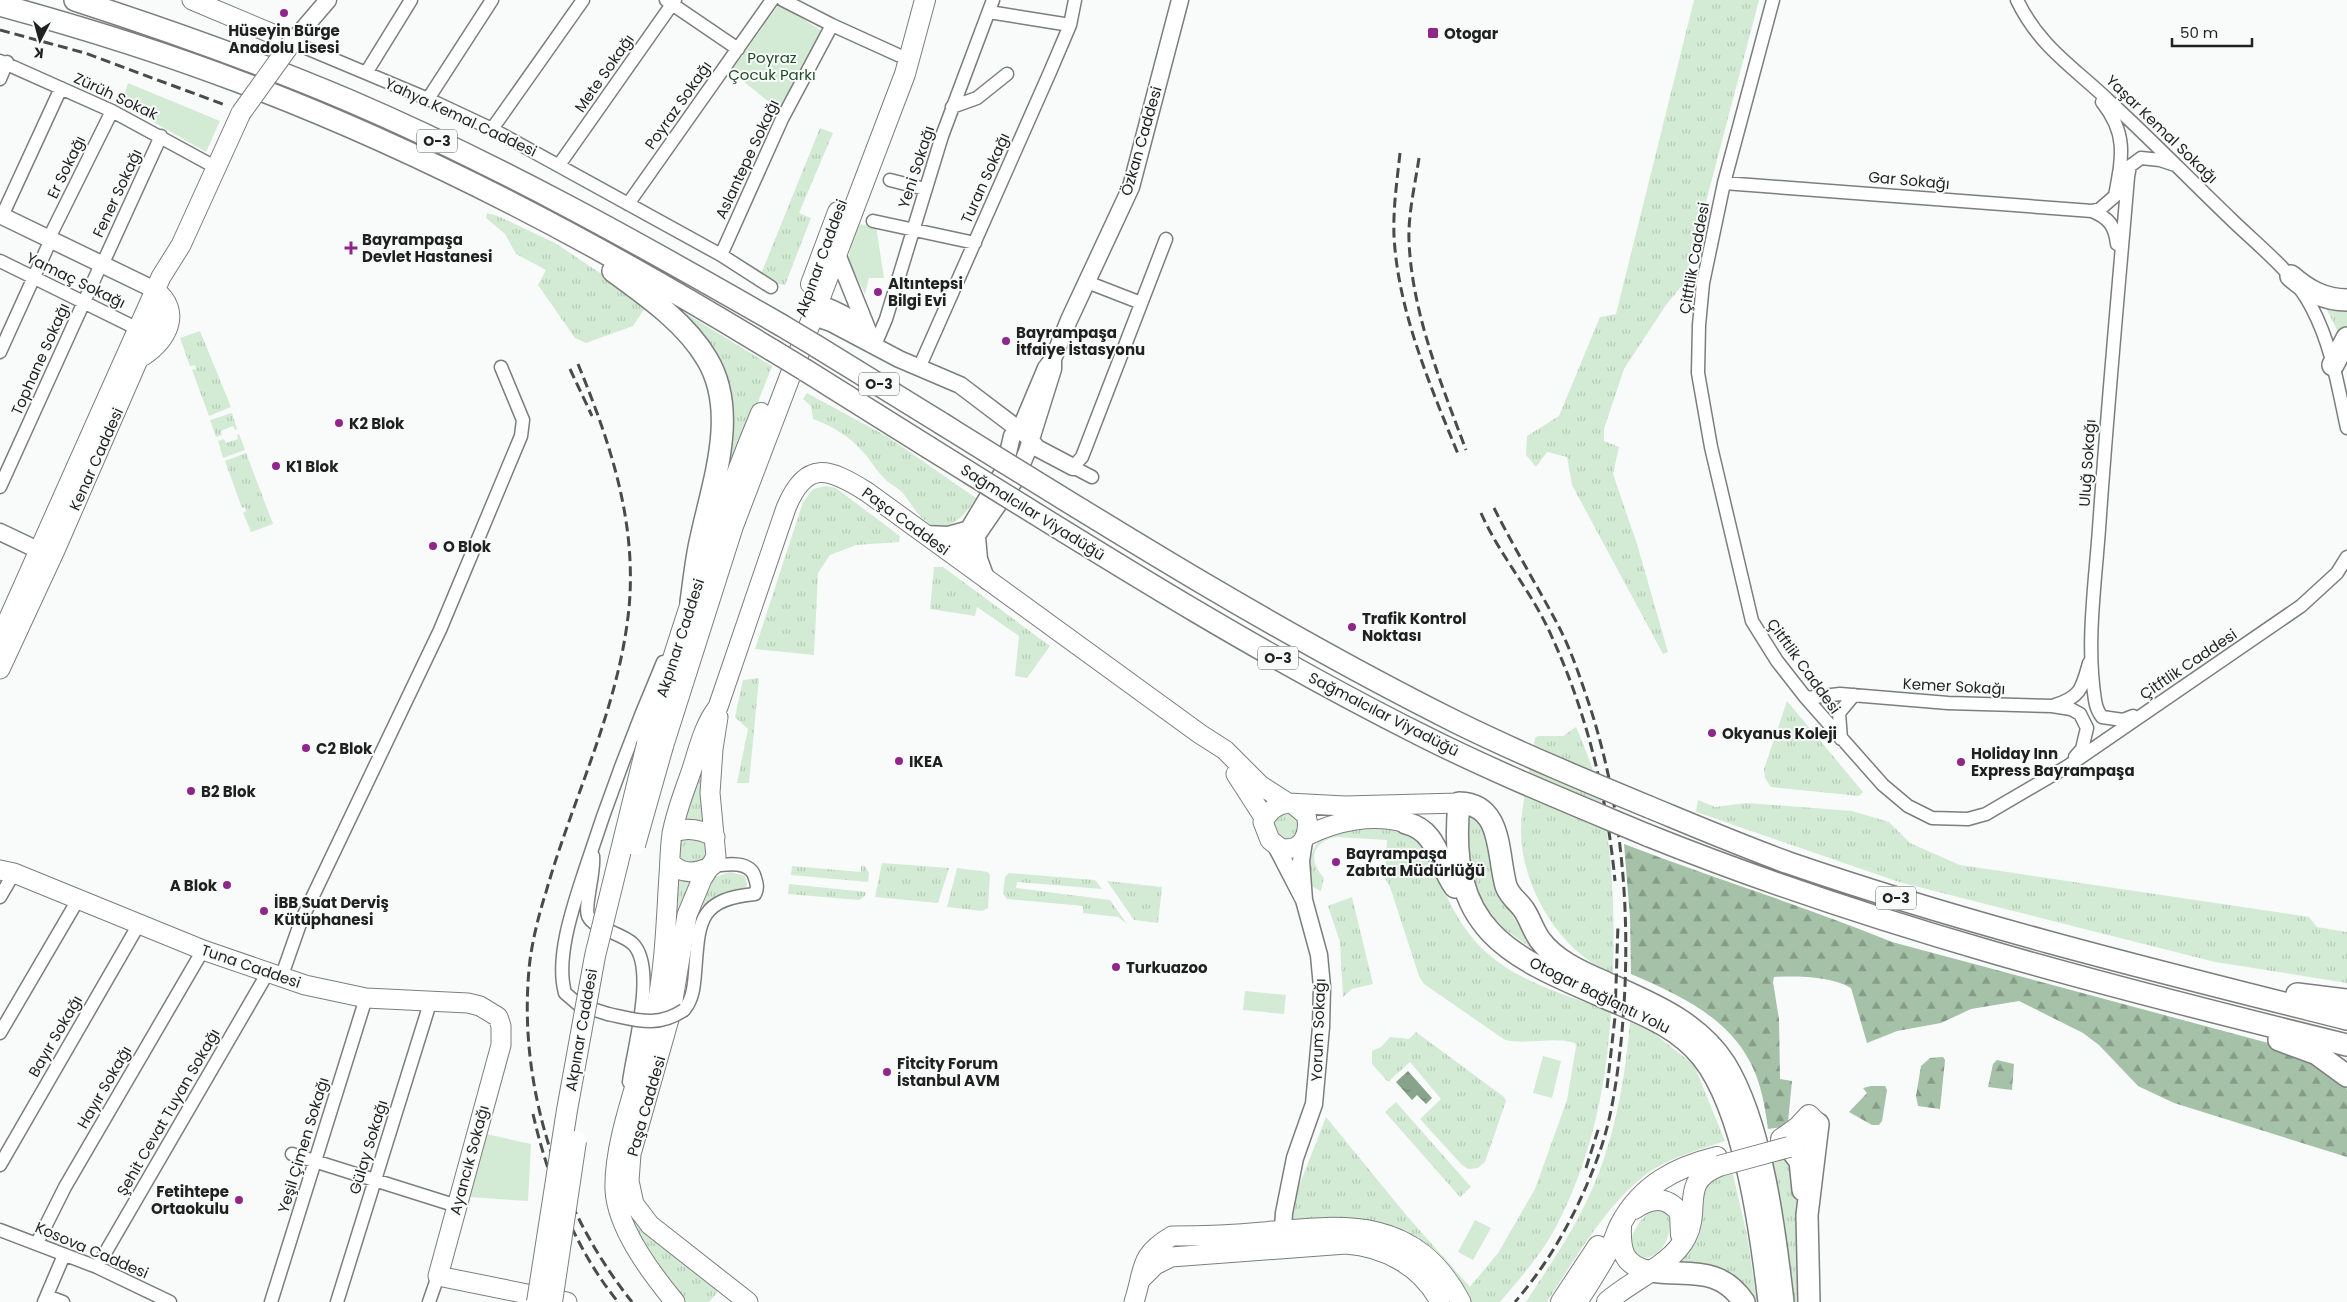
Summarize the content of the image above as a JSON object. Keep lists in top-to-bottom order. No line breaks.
{"streets":{"highway":["O-3","Sağmalcılar Viyadüğü","Otogar Bağlantı Yolu"],"main road":["Yahya Kemal Caddesi","Akpınar Caddesi","Kenar Caddesi","Paşa Caddesi","Tuna Caddesi","Ayancık Sokağı"],"street":["Mete Sokağı","Zürüh Sokak","Poyraz Sokağı","Yaşar Kemal Sokağı","Özkan Caddesi","Aslantepe Sokağı","Er Sokağı","Yeni Sokağı","Turan Sokağı","Gar Sokağı","Fener Sokağı","Çitftlik Caddesi","Yamaç Sokağı","Tophane Sokağı","Uluğ Sokağı","Kemer Sokağı","Yorum Sokağı","Bayır Sokağı","Hayır Sokağı","Şehit Cevat Tuyan Sokağı","Yeşil Çimen Sokağı","Gülay Sokağı","Kosova Caddesi"]},"crossings":[["Mete Sokağı","Yahya Kemal Caddesi"],["Zürüh Sokak","Er Sokağı"],["Zürüh Sokak","Fener Sokağı"],["Zürüh Sokak","Kenar Caddesi"],["Poyraz Sokağı","Yahya Kemal Caddesi"],["Yahya Kemal Caddesi","Aslantepe Sokağı"],["Yahya Kemal Caddesi","Kenar Caddesi"],["O-3","Sağmalcılar Viyadüğü"],["Er Sokağı","Yamaç Sokağı"],["Gar Sokağı","Çitftlik Caddesi"],["Fener Sokağı","Tophane Sokağı"],["Çitftlik Caddesi","Kemer Sokağı"],["Yamaç Sokağı","Tophane Sokağı"],["Yamaç Sokağı","Kenar Caddesi"],["Paşa Caddesi","Yorum Sokağı"],["Tuna Caddesi","Bayır Sokağı"],["Tuna Caddesi","Hayır Sokağı"],["Tuna Caddesi","Şehit Cevat Tuyan Sokağı"],["Tuna Caddesi","Yeşil Çimen Sokağı"],["Tuna Caddesi","Gülay Sokağı"],["Tuna Caddesi","Ayancık Sokağı"],["Hayır Sokağı","Kosova Caddesi"],["Şehit Cevat Tuyan Sokağı","Kosova Caddesi"]],"parks":["Poyraz Çocuk Parkı"],"places":{"other":["Hüseyin Bürge Anadolu Lisesi","Altıntepsi Bilgi Evi","Bayrampaşa İtfaiye İstasyonu","K2 Blok","K1 Blok","O Blok","Trafik Kontrol Noktası","Okyanus Koleji","C2 Blok","IKEA","Holiday Inn Express Bayrampaşa","B2 Blok","Bayrampaşa Zabıta Müdürlüğü","A Blok","İBB Suat Derviş Kütüphanesi","Turkuazoo","Fitcity Forum İstanbul AVM","Fetihtepe Ortaokulu"],"transit":["Otogar"],"health":["Bayrampaşa Devlet Hastanesi"]},"scale_bar":"50 m","north":"bottom"}
